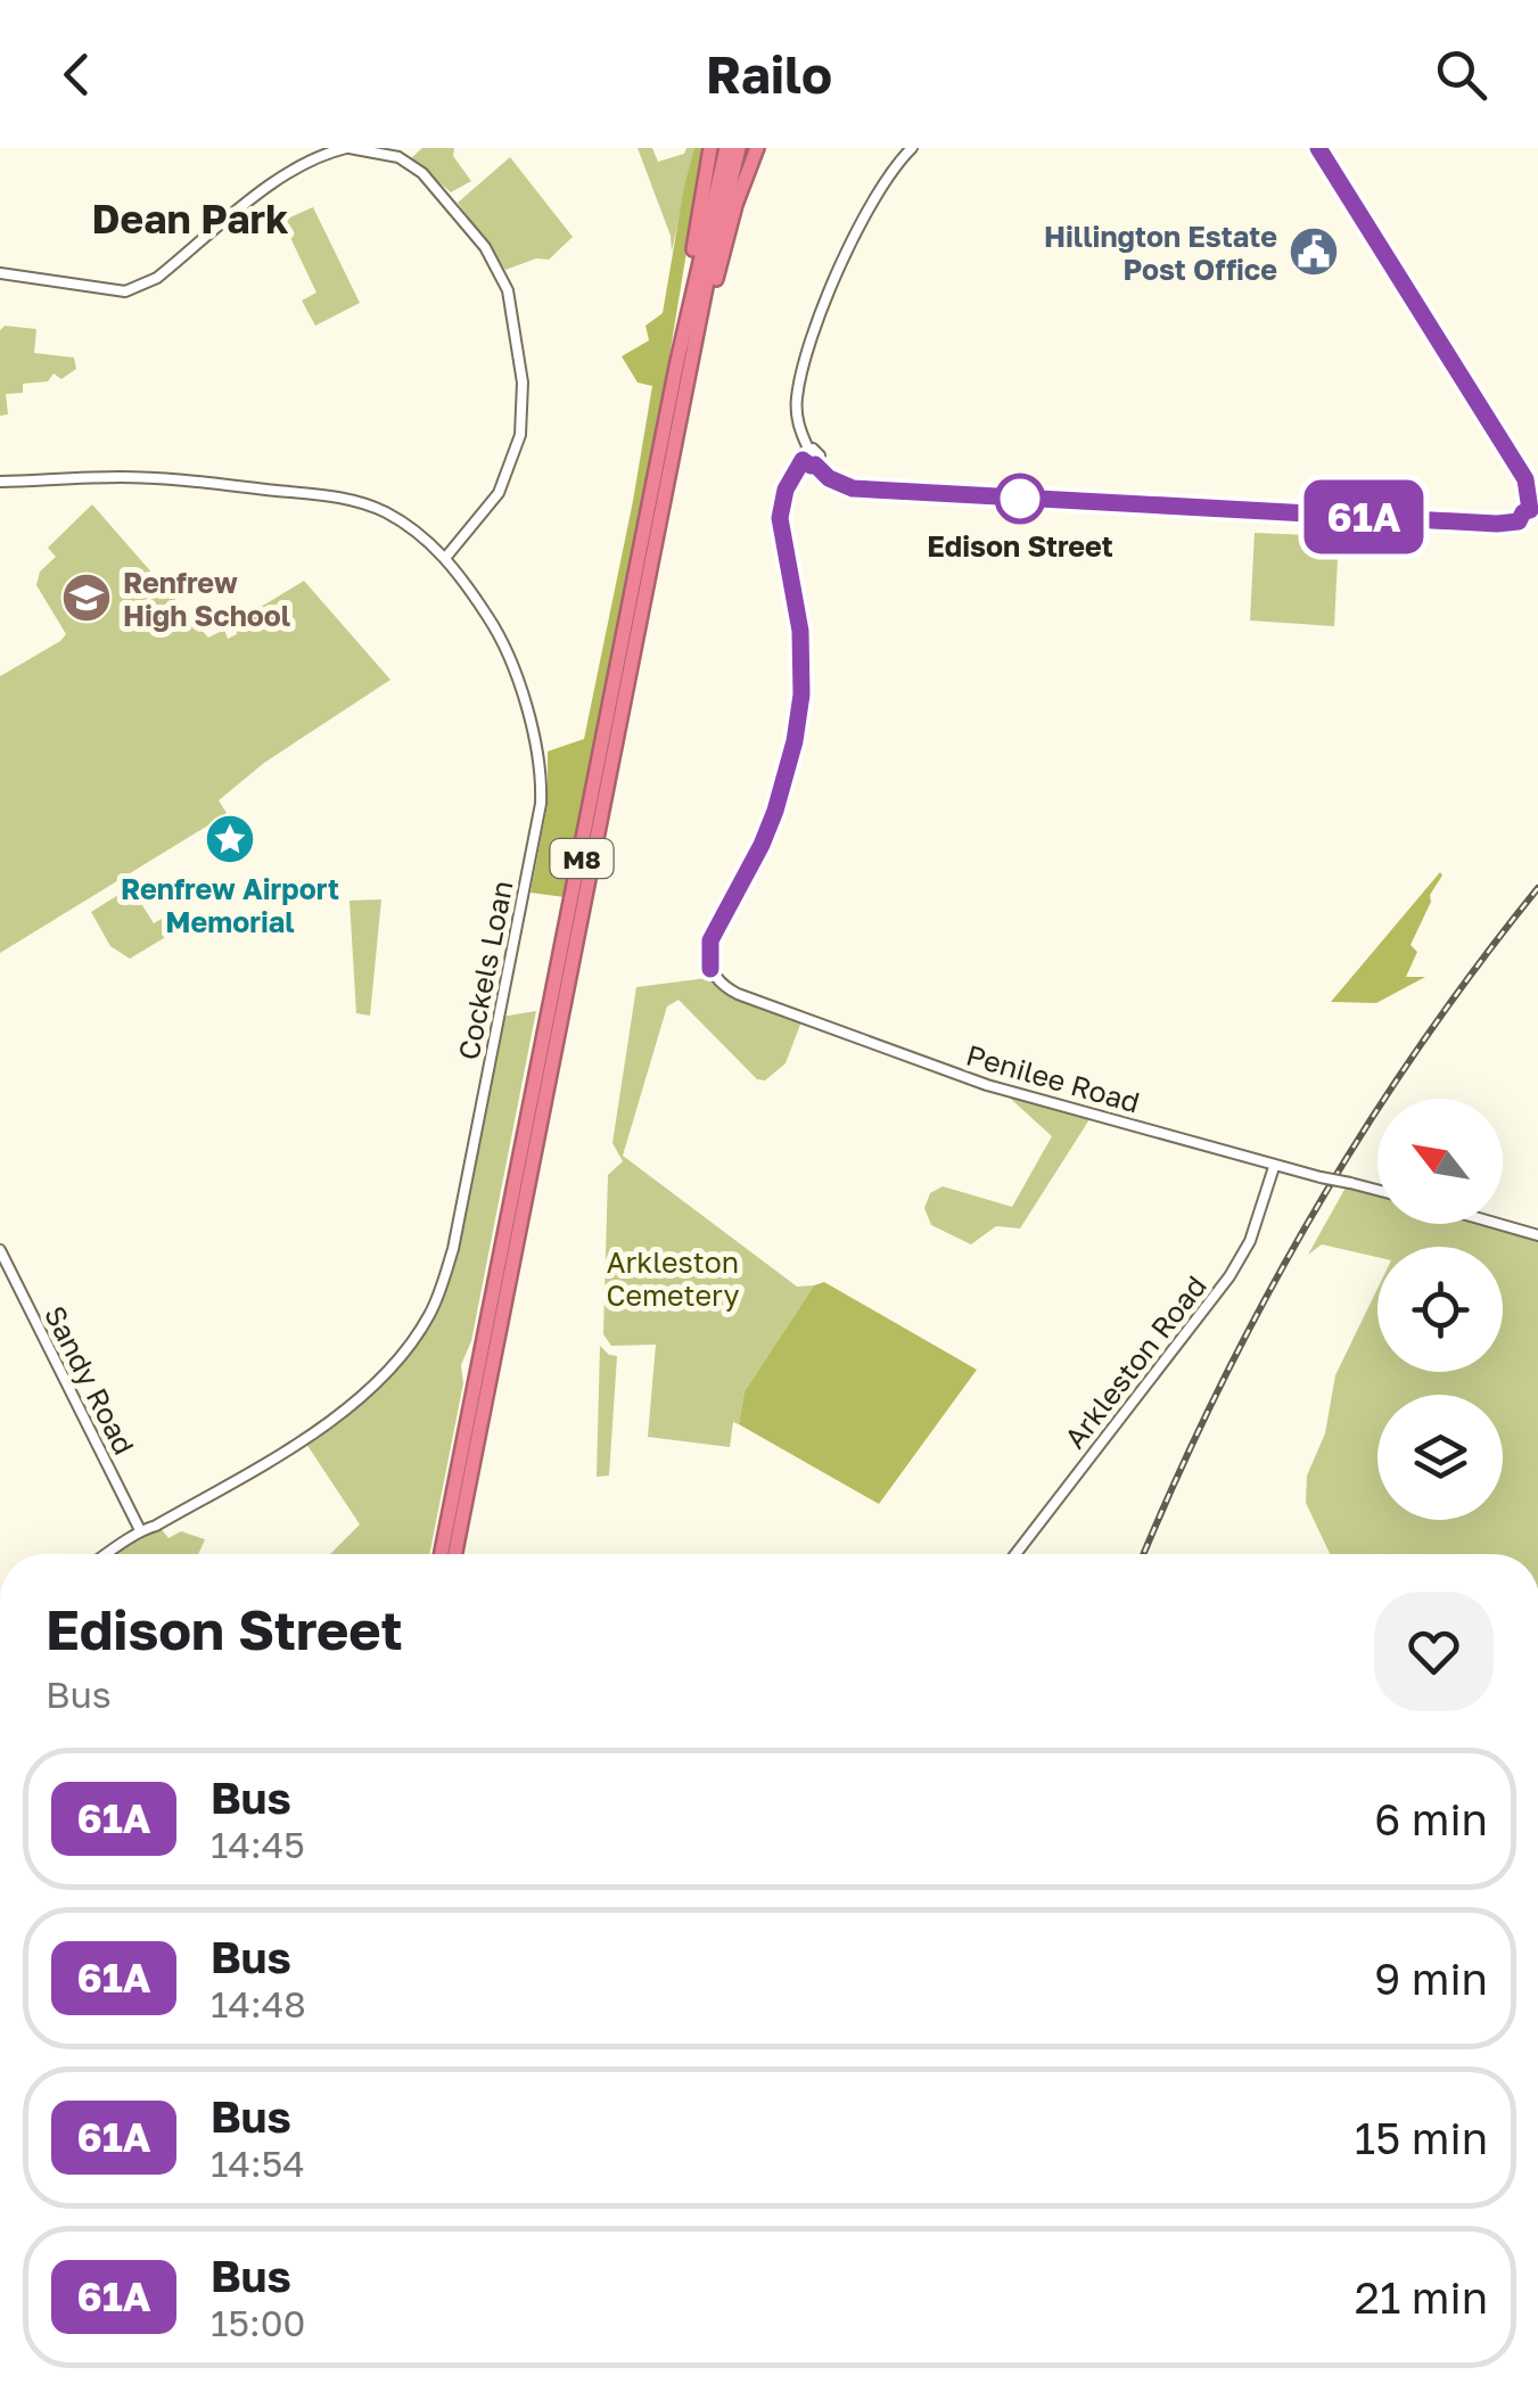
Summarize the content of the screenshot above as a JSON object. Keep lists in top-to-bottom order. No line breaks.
{"streets":{"highway":["M8"],"street":["Cockels Loan","Penilee Road","Arkleston Road","Sandy Road"]},"crossings":[["Cockels Loan","Sandy Road"],["Penilee Road","Arkleston Road"]],"districts":["Dean Park"],"parks":["Arkleston Cemetery"],"places":{"public building":["Hillington Estate Post Office"],"other":["Edison Street"],"school or university":["Renfrew High School"],"place":["Renfrew Airport Memorial"]},"lines":["bus line 61A"],"north":"top left","page":{"header":"Railo","on_map":"61A","heading":["Edison Street","Bus"],"list":[{"mark":"61A","name":"Bus","note":"14:45","value":"6 min"},{"mark":"61A","name":"Bus","note":"14:48","value":"9 min"},{"mark":"61A","name":"Bus","note":"14:54","value":"15 min"},{"mark":"61A","name":"Bus","note":"15:00","value":"21 min"}]}}
